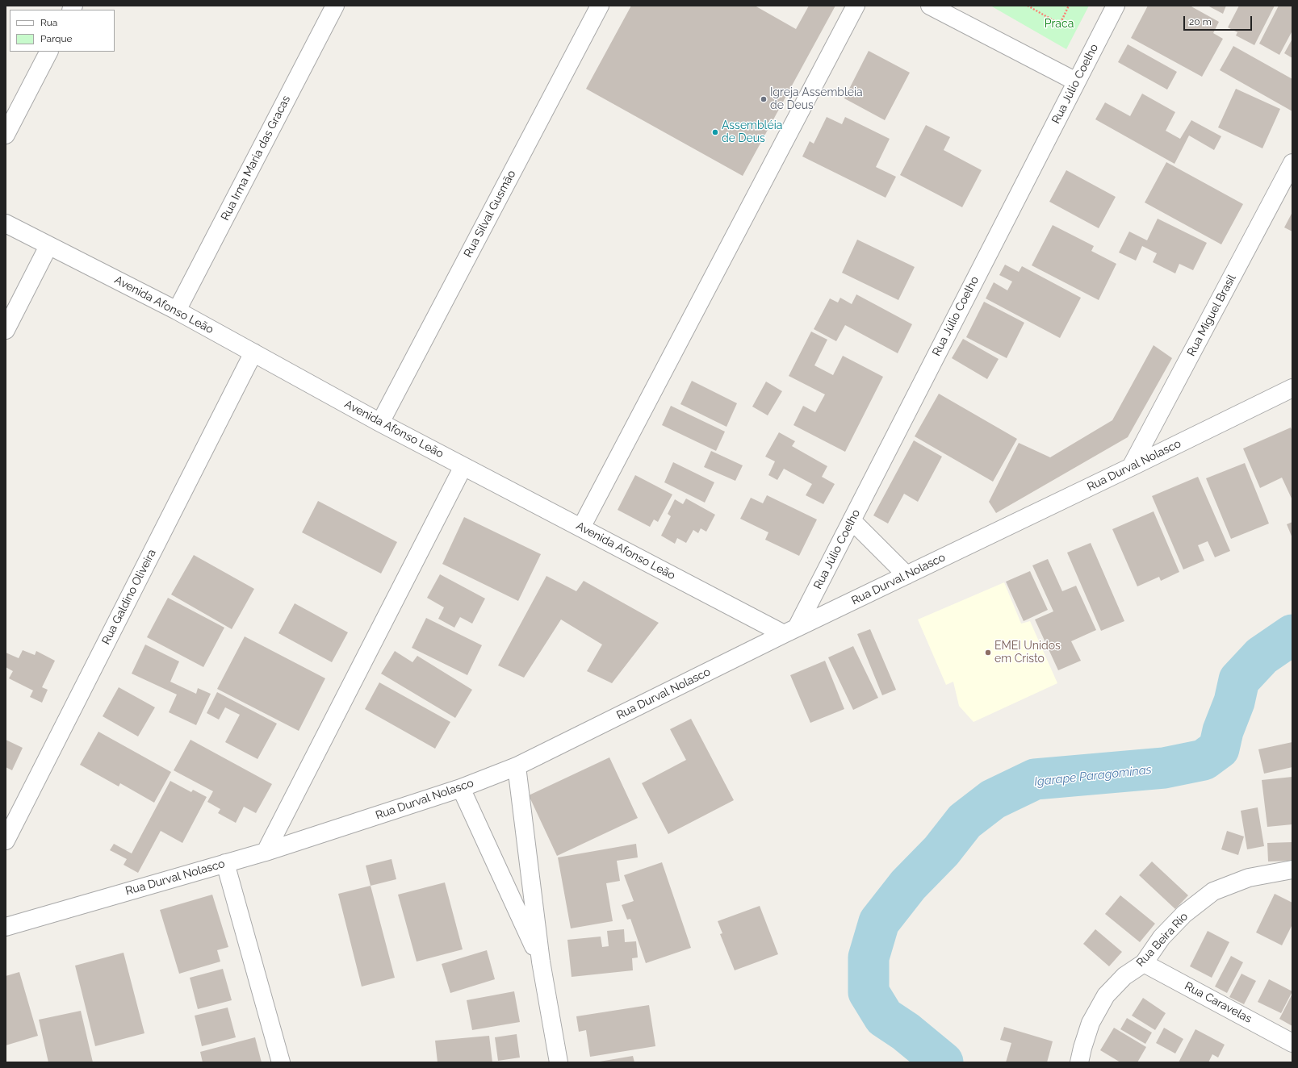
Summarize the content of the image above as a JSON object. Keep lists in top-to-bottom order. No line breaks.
{"streets":{"street":["Rua Júlio Coelho","Rua Irma Maria das Gracas","Rua Silval Gusmão","Avenida Afonso Leão","Rua Miguel Brasil","Rua Durval Nolasco","Rua Galdino Oliveira","Rua Beira Rio","Rua Caravelas"]},"crossings":[["Rua Júlio Coelho","Avenida Afonso Leão"],["Rua Júlio Coelho","Rua Durval Nolasco"],["Rua Irma Maria das Gracas","Avenida Afonso Leão"],["Rua Silval Gusmão","Avenida Afonso Leão"],["Avenida Afonso Leão","Rua Durval Nolasco"],["Avenida Afonso Leão","Rua Galdino Oliveira"],["Rua Miguel Brasil","Rua Durval Nolasco"],["Rua Beira Rio","Rua Caravelas"]],"water":["Igarape Paragominas"],"parks":["Praca"],"places":["Igreja Assembleia de Deus","Assembléia de Deus","EMEI Unidos em Cristo"],"legend":["Rua","Parque"],"scale_bar":"20 m"}
